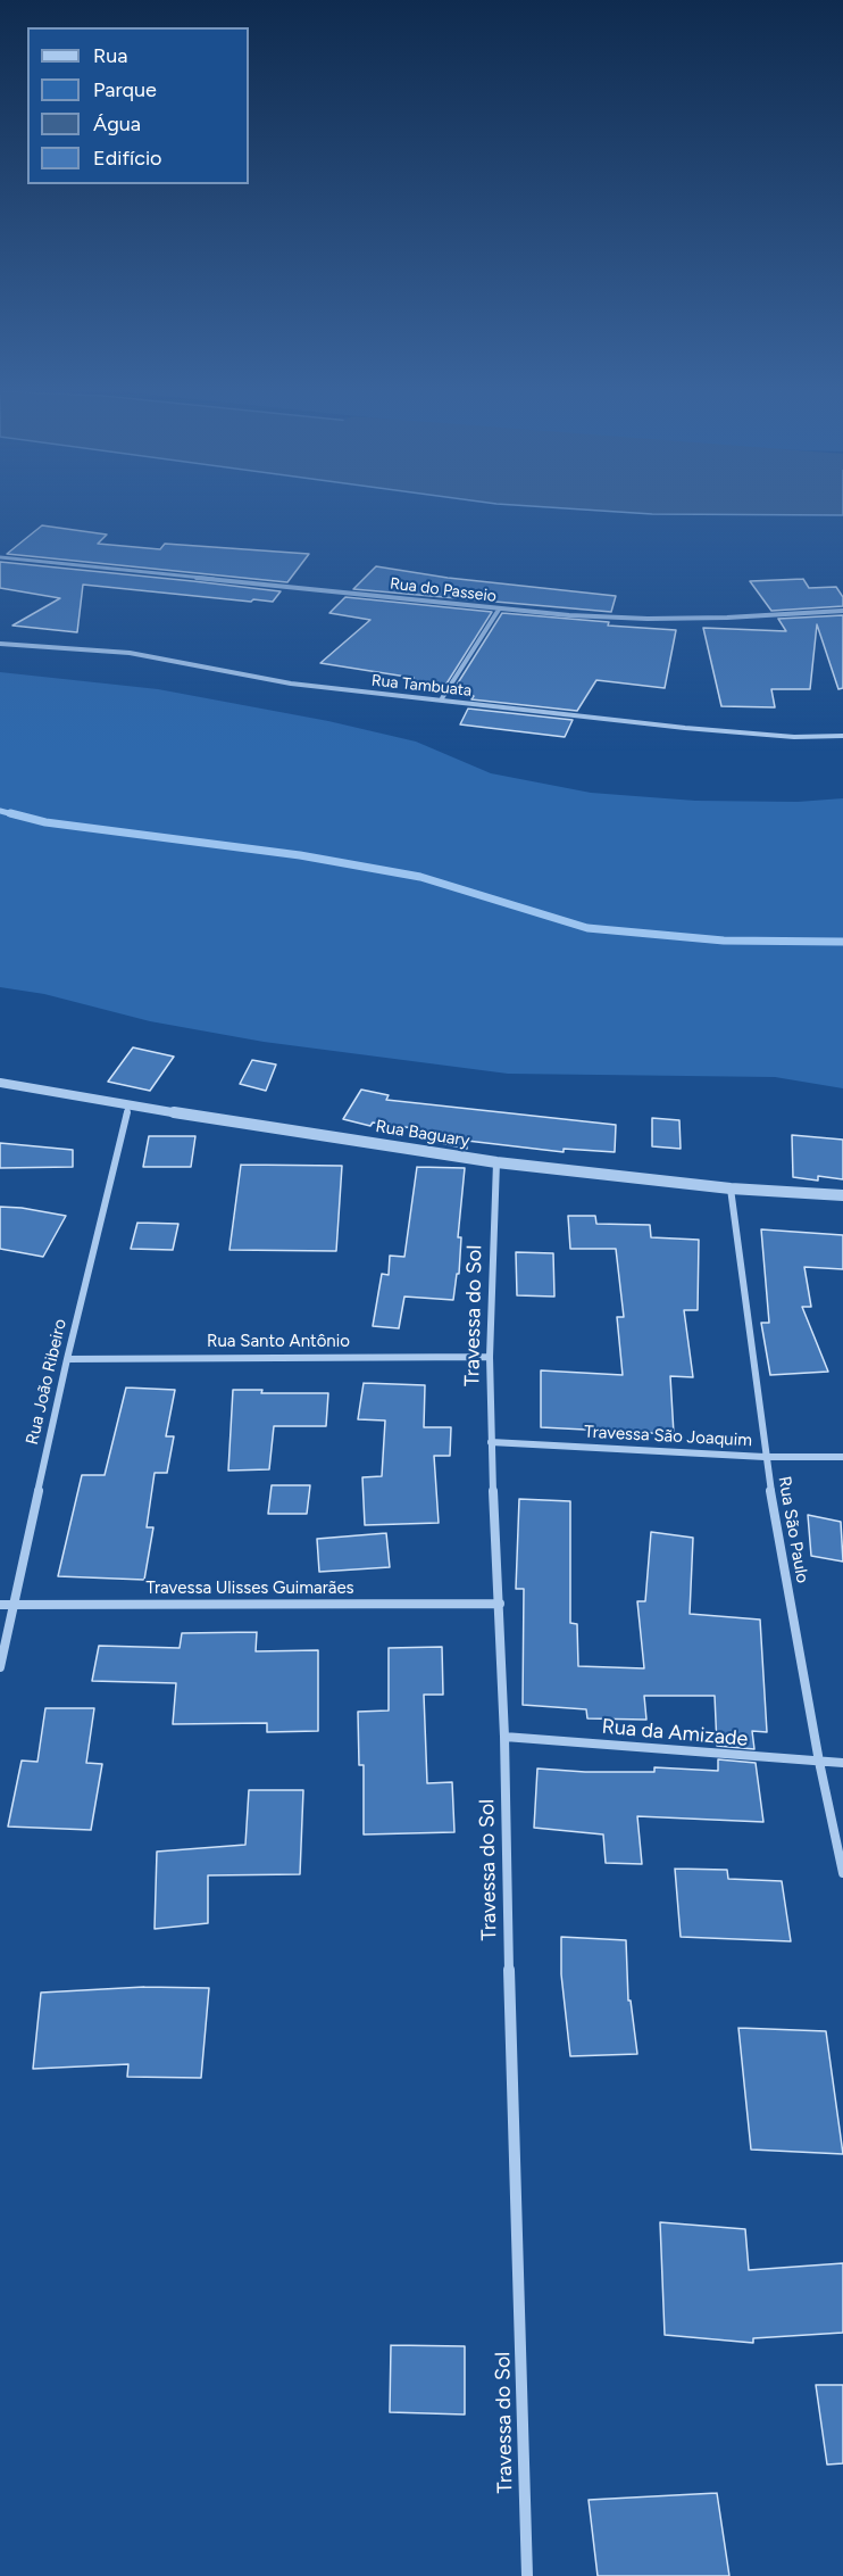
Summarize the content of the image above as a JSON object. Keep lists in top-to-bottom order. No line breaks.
{"streets":{"street":["Rua do Passeio","Rua Tambuata","Rua Baguary","Travessa do Sol","Rua Santo Antônio","Rua João Ribeiro","Travessa São Joaquim","Rua São Paulo","Travessa Ulisses Guimarães","Rua da Amizade"]},"crossings":[["Rua Baguary","Travessa do Sol"],["Rua Baguary","Rua João Ribeiro"],["Rua Baguary","Rua São Paulo"],["Travessa do Sol","Rua Santo Antônio"],["Travessa do Sol","Travessa São Joaquim"],["Travessa do Sol","Travessa Ulisses Guimarães"],["Travessa do Sol","Rua da Amizade"],["Rua Santo Antônio","Rua João Ribeiro"],["Rua João Ribeiro","Travessa Ulisses Guimarães"],["Travessa São Joaquim","Rua São Paulo"],["Rua São Paulo","Rua da Amizade"]],"legend":["Rua","Parque","Água","Edifício"]}
